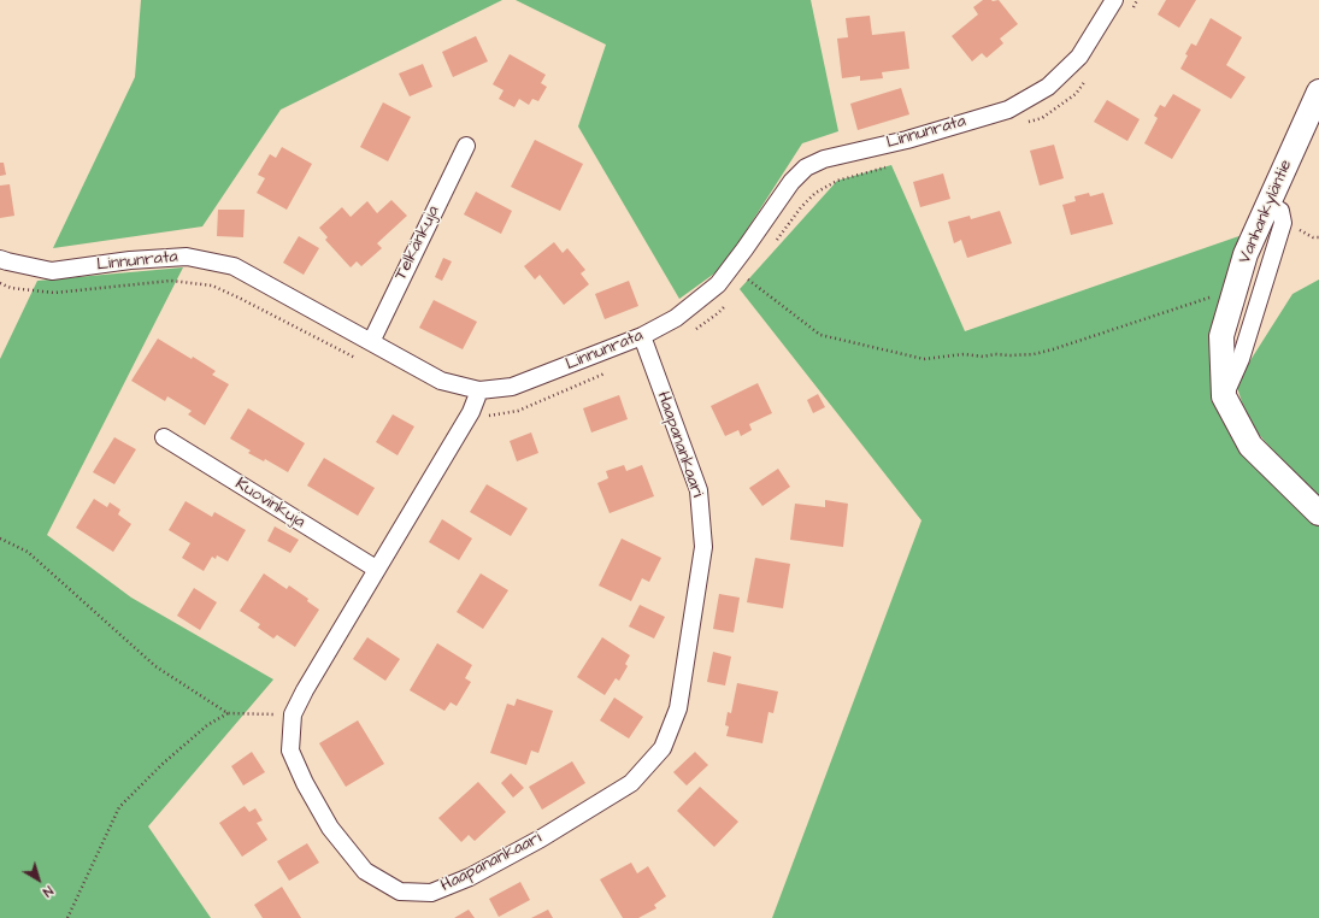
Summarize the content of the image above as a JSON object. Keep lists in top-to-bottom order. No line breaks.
{"streets":{"street":["Linnunrata","Vanhankyläntie","Telkänkuja","Haapanankaari","Kuovinkuja"]},"crossings":[["Linnunrata","Telkänkuja"],["Linnunrata","Haapanankaari"],["Haapanankaari","Kuovinkuja"]],"north":"bottom right"}
